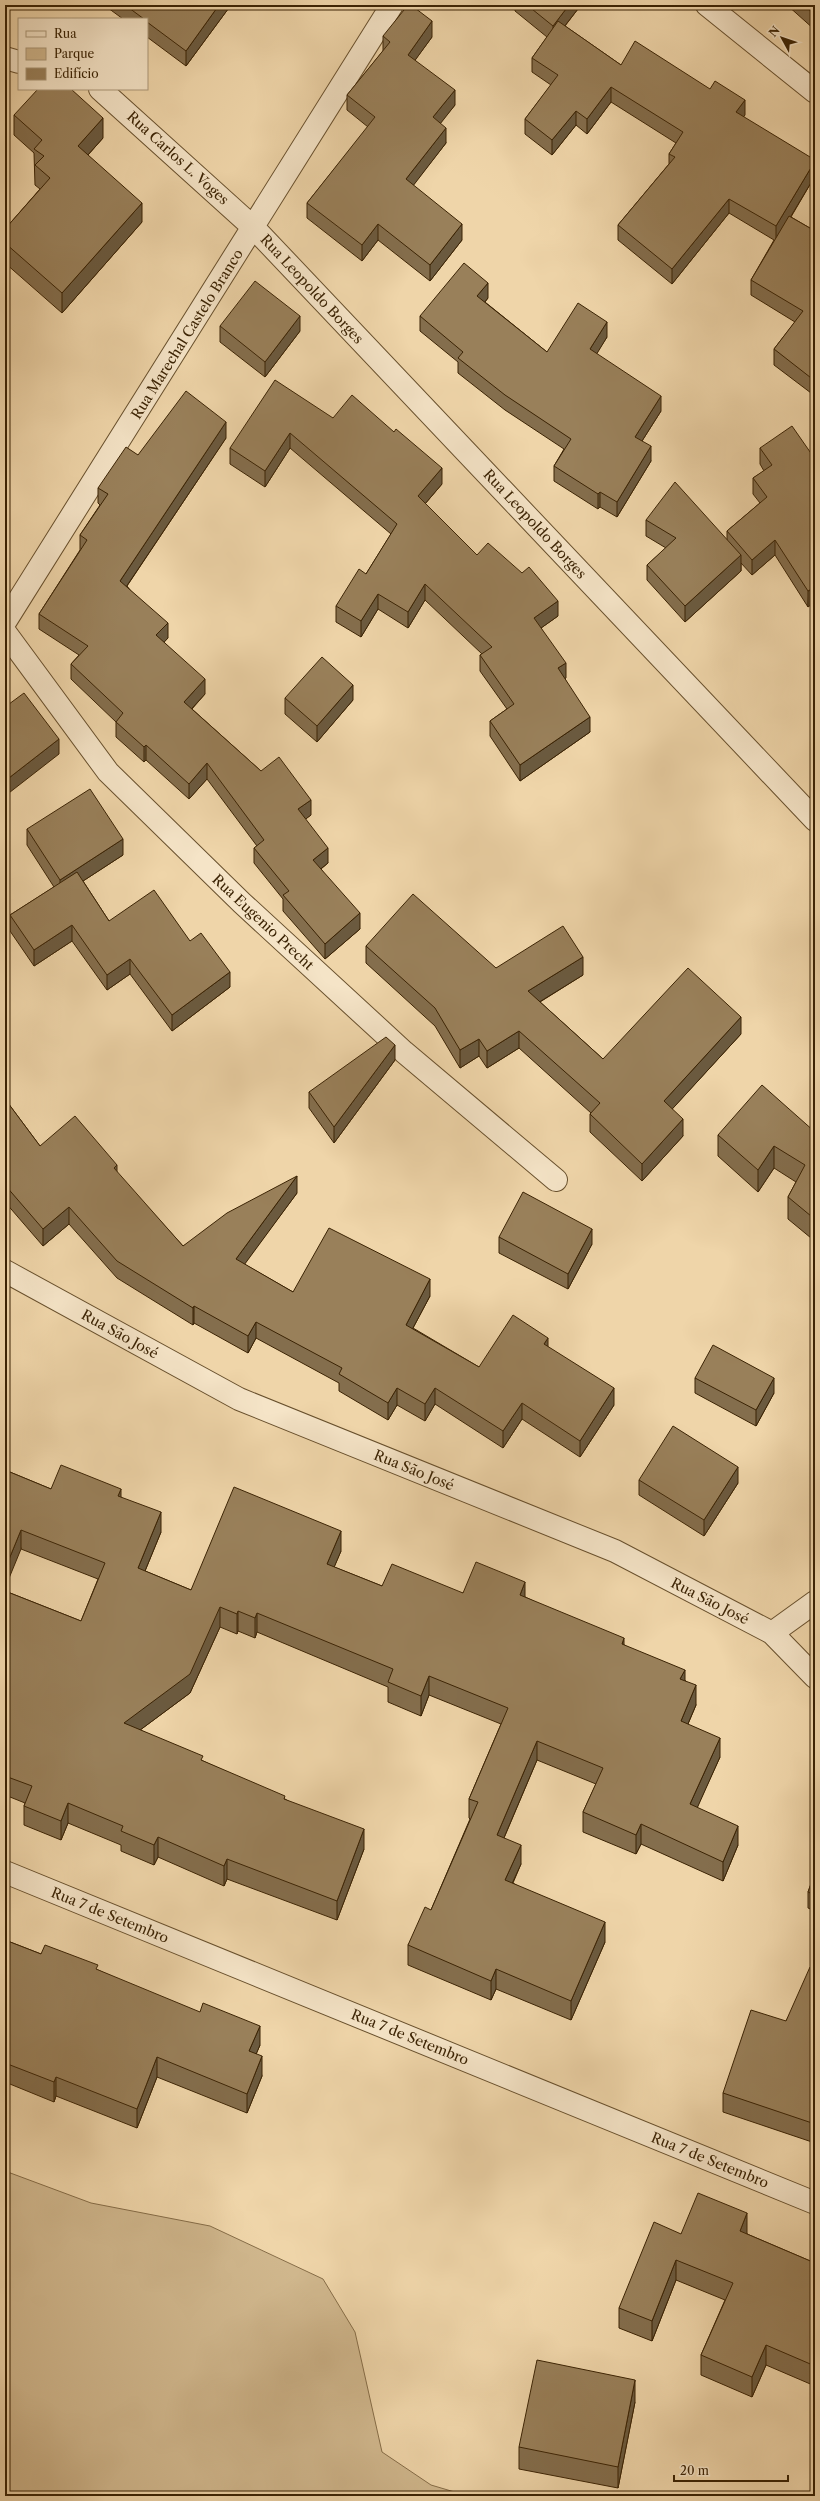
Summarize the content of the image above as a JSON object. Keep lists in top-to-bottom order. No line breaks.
{"streets":{"street":["Rua Carlos L. Voges","Rua Leopoldo Borges","Rua Marechal Castelo Branco","Rua Eugenio Precht","Rua São José","Rua 7 de Setembro"]},"crossings":[["Rua Carlos L. Voges","Rua Leopoldo Borges"],["Rua Carlos L. Voges","Rua Marechal Castelo Branco"],["Rua Leopoldo Borges","Rua Marechal Castelo Branco"]],"legend":["Rua","Parque","Edifício"],"scale_bar":"20 m","north":"top left"}
